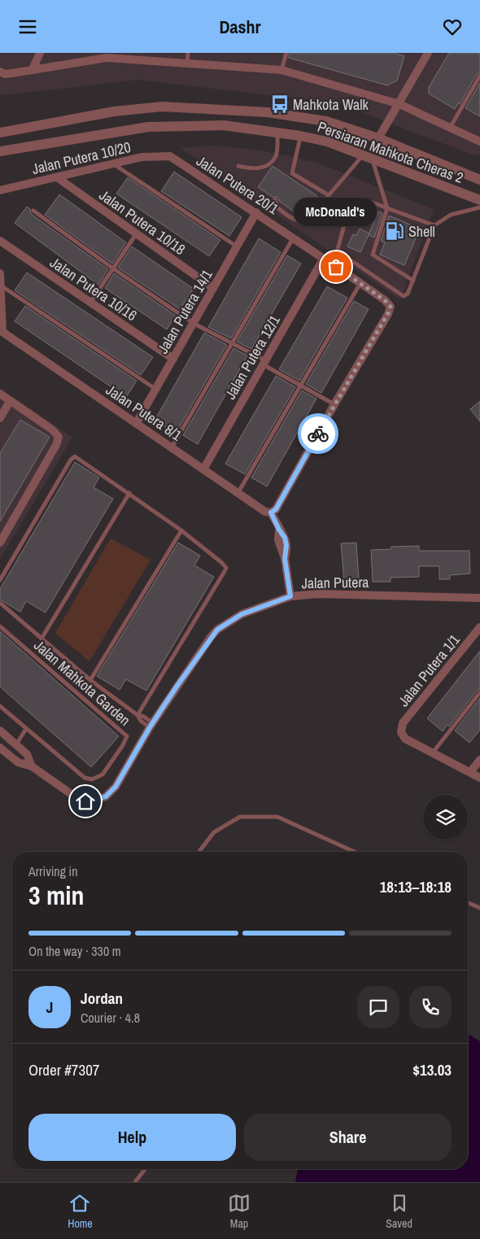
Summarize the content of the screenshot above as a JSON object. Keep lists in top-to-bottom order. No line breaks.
{"streets":{"street":["Persiaran Mahkota Cheras 2","Jalan Putera 10/20","Jalan Putera 20/1","Jalan Putera 10/18","Jalan Putera 10/16","Jalan Putera 14/1","Jalan Putera 12/1","Jalan Putera 8/1","Jalan Putera","Jalan Putera 1/1"],"lane":["Jalan Mahkota Garden"]},"crossings":[["Jalan Putera 10/20","Jalan Putera 20/1"],["Jalan Putera 10/20","Jalan Putera 10/18"],["Jalan Putera 20/1","Jalan Putera 14/1"],["Jalan Putera 20/1","Jalan Putera 12/1"],["Jalan Putera 10/18","Jalan Putera 14/1"],["Jalan Putera 10/16","Jalan Putera 14/1"],["Jalan Putera 14/1","Jalan Putera 8/1"],["Jalan Putera 12/1","Jalan Putera 8/1"]],"places":{"bus stop":["Mahkota Walk"],"fuel station":["Shell"],"other":["McDonald's"]},"page":{"header":"Dashr","bubble":"McDonald's","heading":["3 min","Arriving in","18:13–18:18"],"panel":["Jordan","Courier · 4.8","Order #7307","$13.03"],"bar":"On the way · 330 m","round":"J","buttons":["Help","Share"],"tabs":["Home","Map","Saved"]}}
